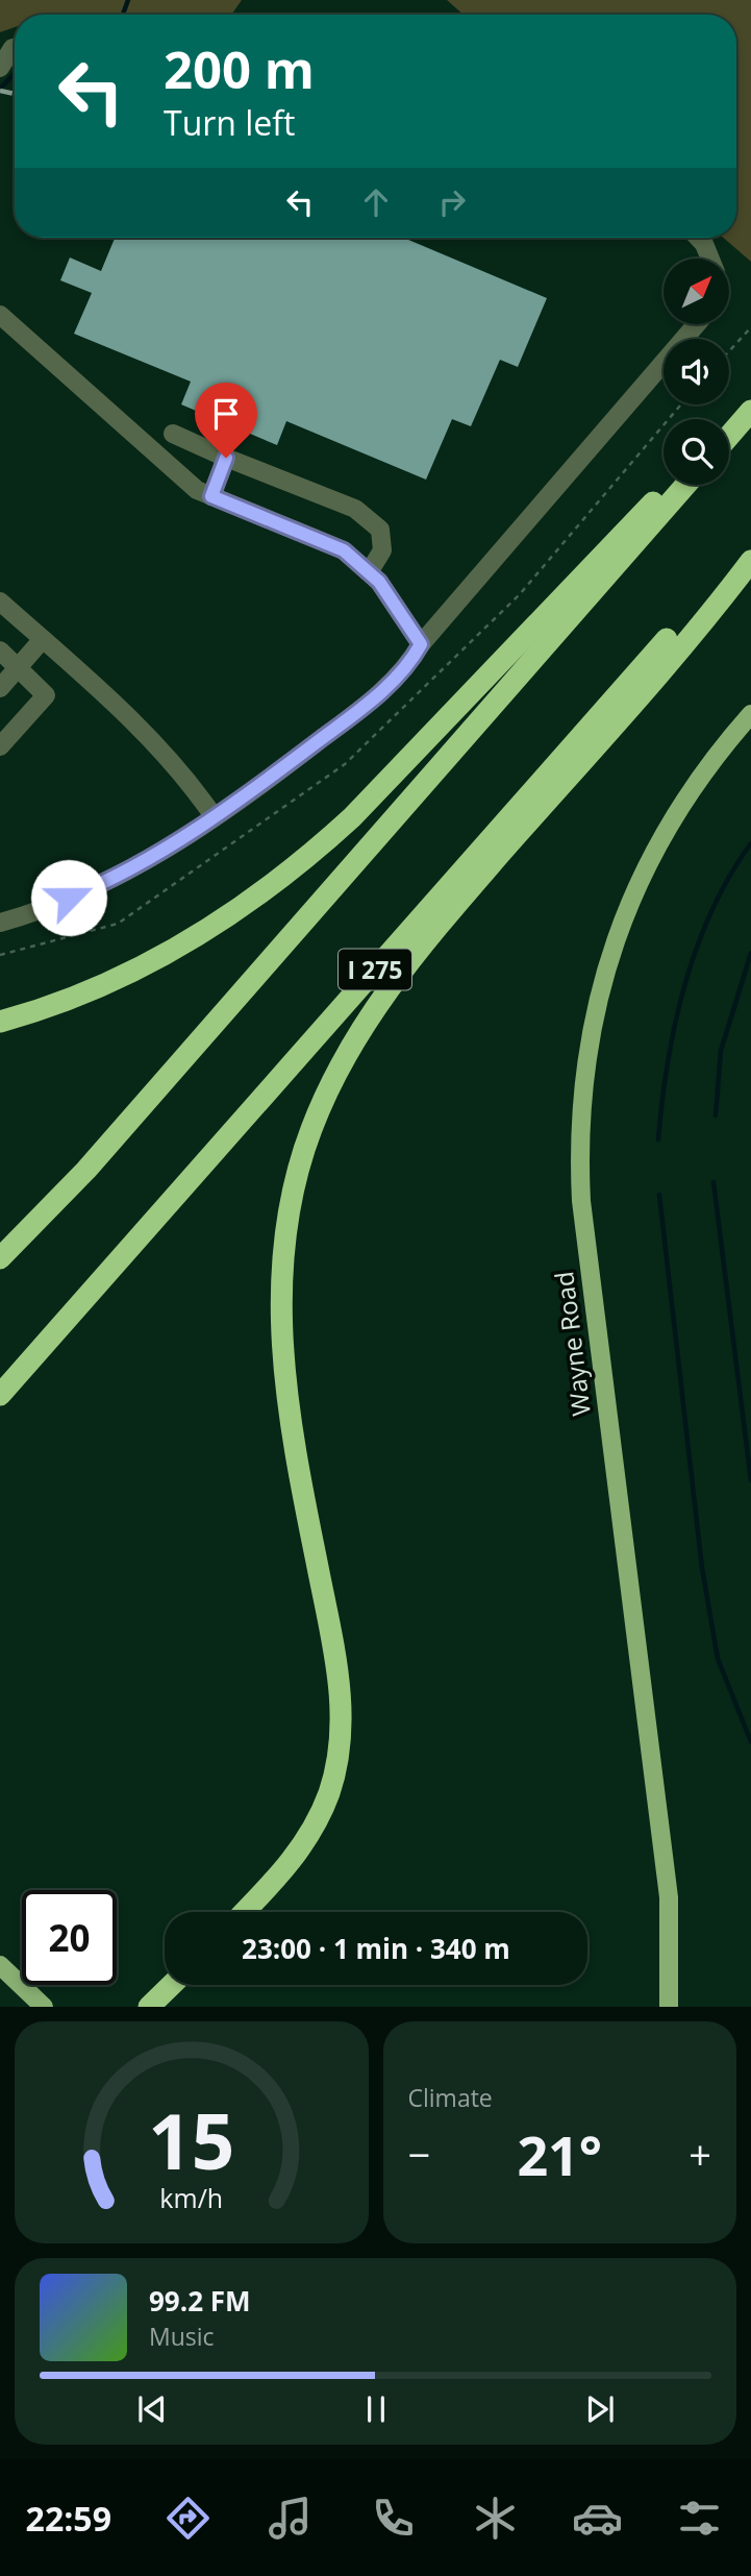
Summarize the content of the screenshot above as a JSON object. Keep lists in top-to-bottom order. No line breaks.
{"streets":{"highway":["I 275"],"main road":["Wayne Road"]},"north":"top right","page":{"turn":["200 m","Turn left"],"limit":"20","trip":"23:00 · 1 min · 340 m","tile":"Climate","heat":["−","21°","+"],"song":["99.2 FM","Music"],"tabs":"22:59","gauge":["15","km/h"]}}
